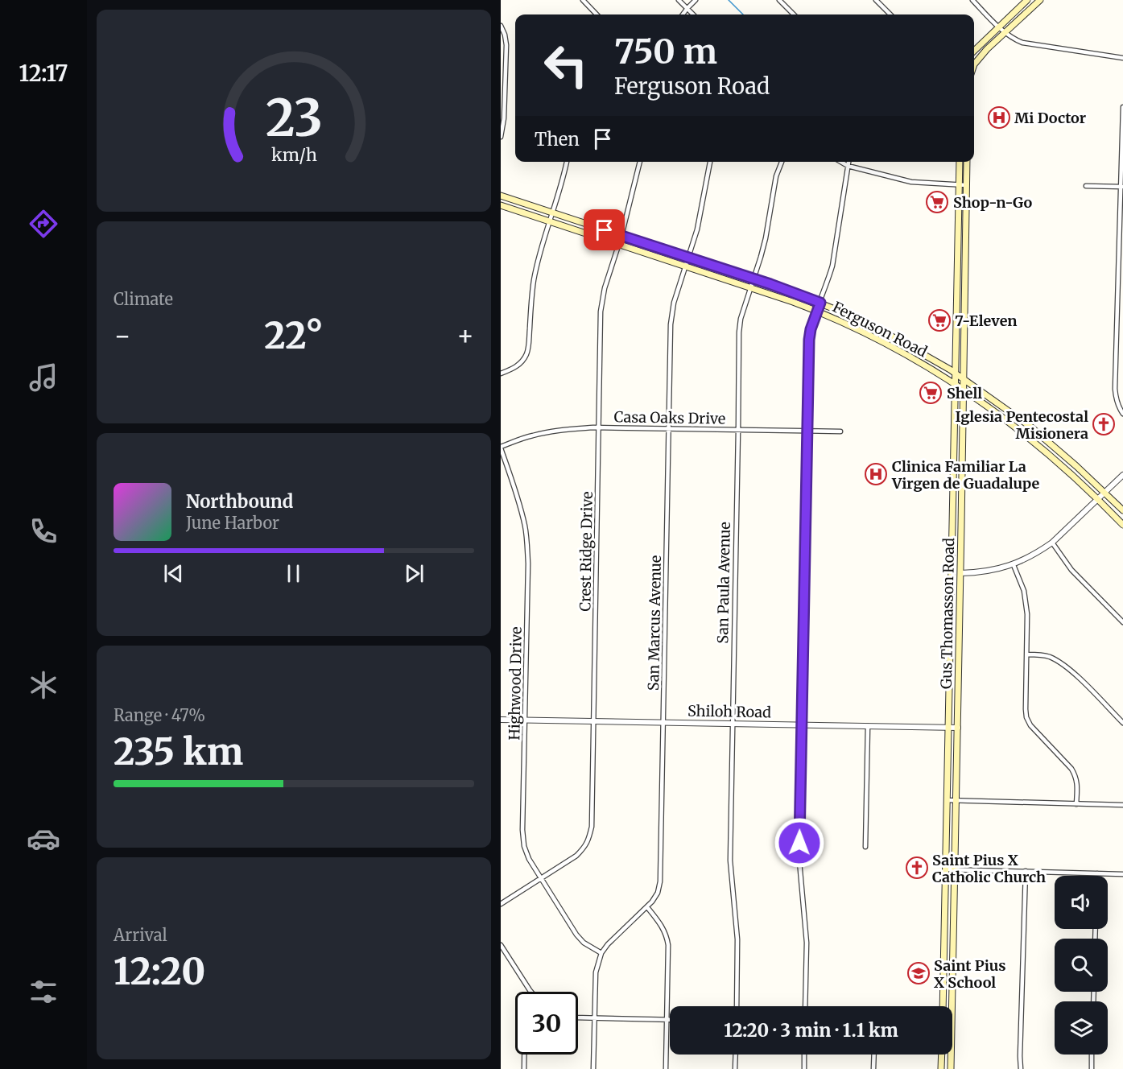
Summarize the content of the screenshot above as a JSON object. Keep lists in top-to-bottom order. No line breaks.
{"streets":{"main road":["Ferguson Road","Gus Thomasson Road"],"street":["Casa Oaks Drive","Crest Ridge Drive","San Paula Avenue","San Marcus Avenue","Highwood Drive","Shiloh Road"]},"crossings":[["Ferguson Road","Crest Ridge Drive"],["Ferguson Road","San Paula Avenue"],["Ferguson Road","Gus Thomasson Road"],["Ferguson Road","San Marcus Avenue"],["Casa Oaks Drive","Crest Ridge Drive"],["Casa Oaks Drive","San Paula Avenue"],["Casa Oaks Drive","San Marcus Avenue"],["Casa Oaks Drive","Highwood Drive"],["Crest Ridge Drive","Highwood Drive"],["Crest Ridge Drive","Shiloh Road"],["San Paula Avenue","Shiloh Road"],["Gus Thomasson Road","Shiloh Road"],["San Marcus Avenue","Highwood Drive"],["San Marcus Avenue","Shiloh Road"],["Highwood Drive","Shiloh Road"]],"places":{"hospital":["Mi Doctor","Clinica Familiar La Virgen de Guadalupe"],"supermarket":["Shop-n-Go","7-Eleven","Shell"],"church":["Iglesia Pentecostal Misionera","Saint Pius X Catholic Church"],"school or university":["Saint Pius X School"]},"page":{"tabs":"12:17","turn":["750 m","Ferguson Road"],"then":"Then","tile":["Climate",["Range · 47%","235 km"],["Arrival","12:20"]],"heat":["−","22°","+"],"song":["Northbound","June Harbor"],"limit":"30","trip":"12:20 · 3 min · 1.1 km","gauge":["23","km/h"]}}
